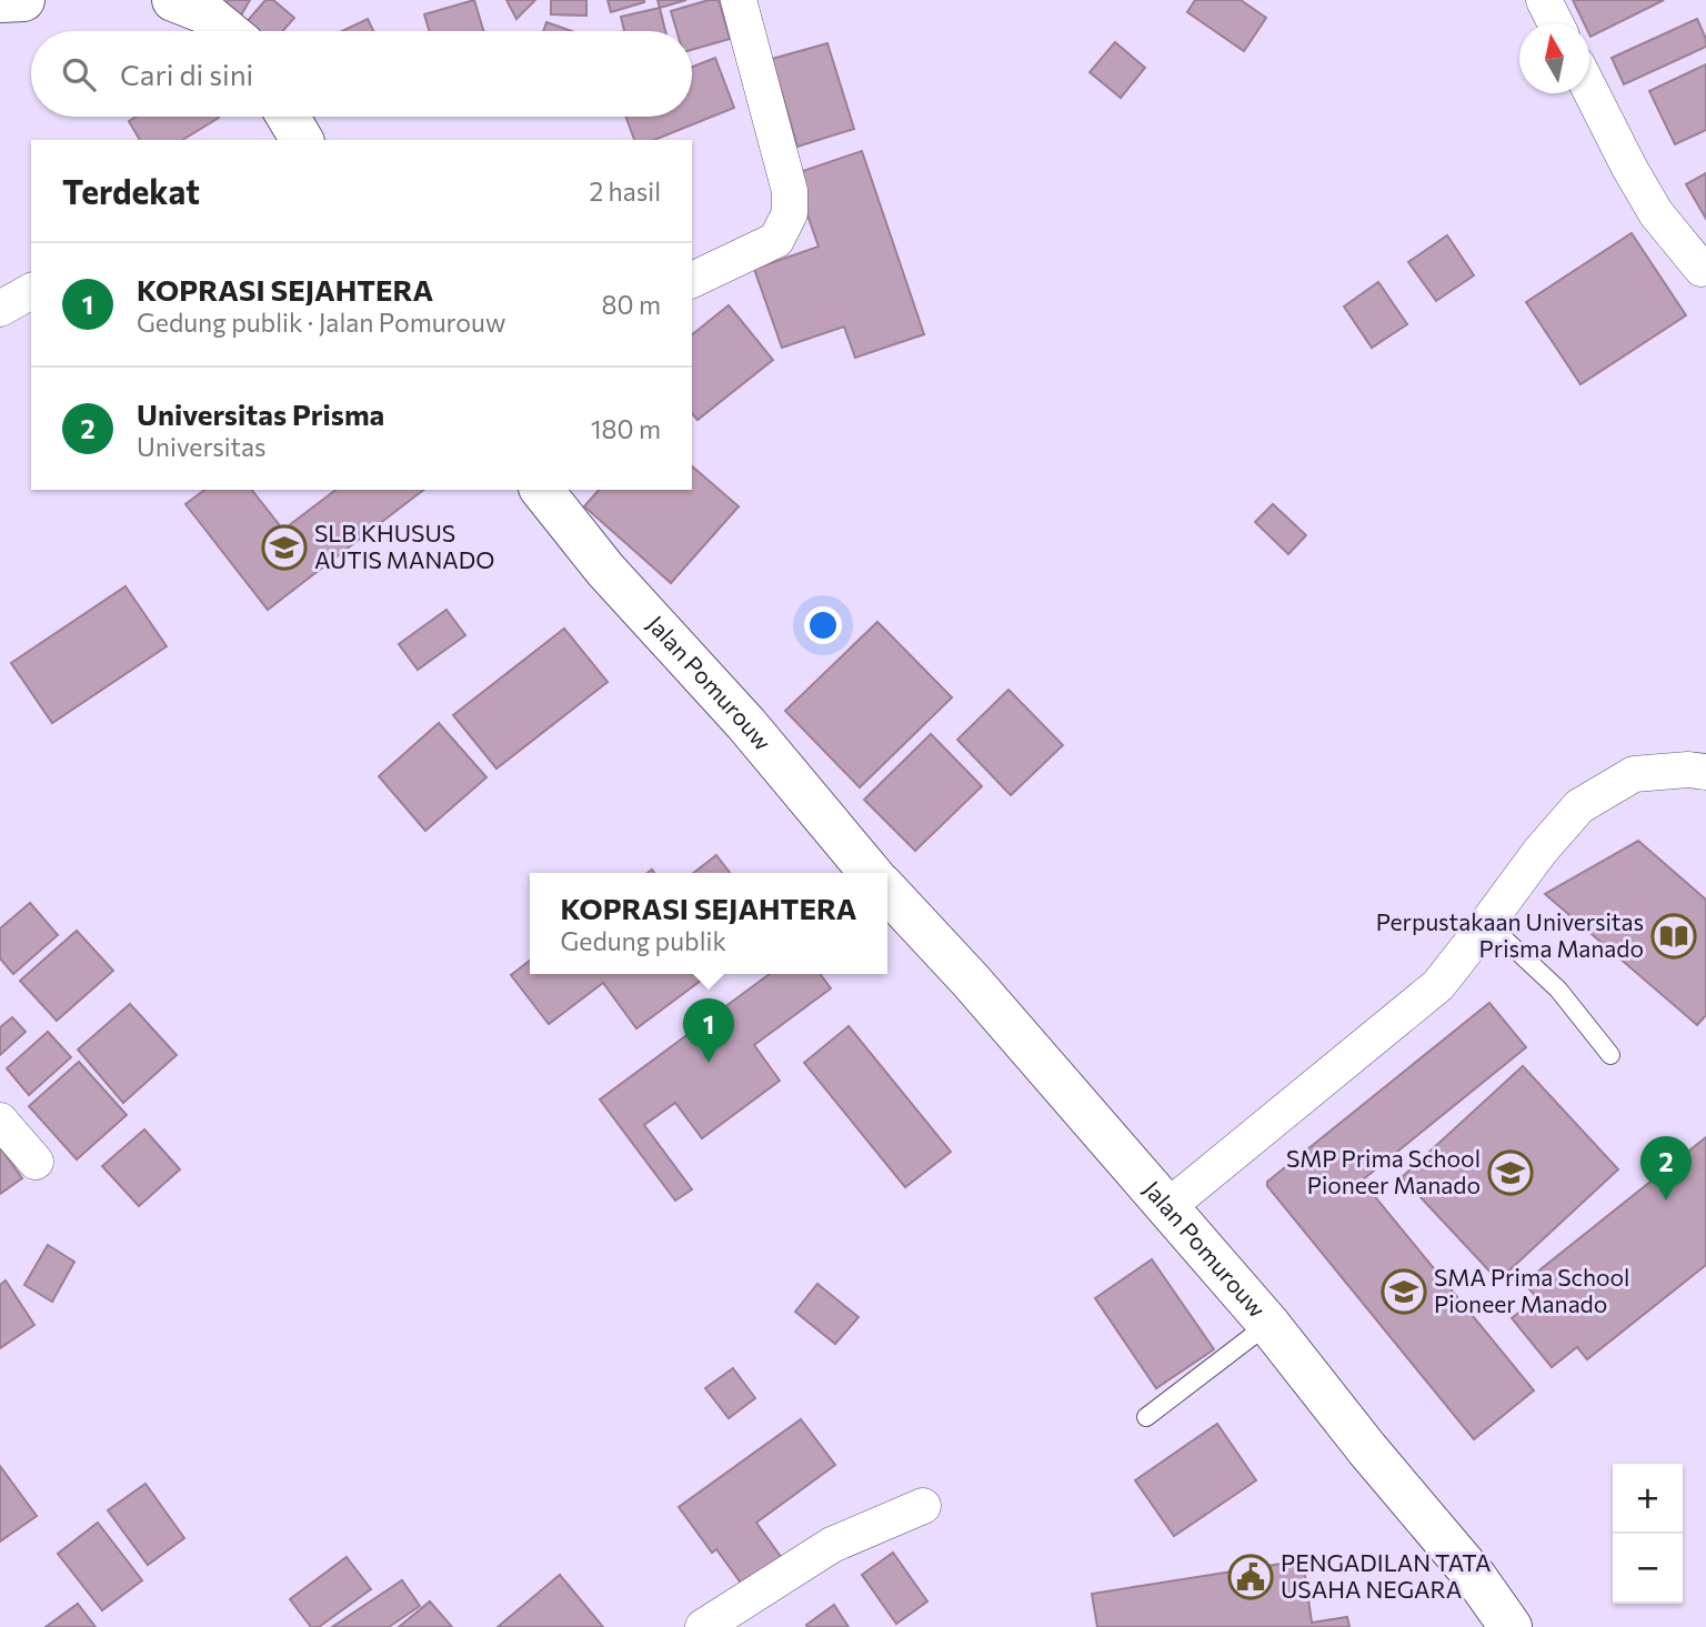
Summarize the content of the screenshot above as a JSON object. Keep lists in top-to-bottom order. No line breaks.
{"streets":{"main road":["Jalan Pomurouw"]},"places":{"school or university":["SLB KHUSUS AUTIS MANADO","SMP Prima School Pioneer Manado","SMA Prima School Pioneer Manado"],"library":["Perpustakaan Universitas Prisma Manado"],"public building":["PENGADILAN TATA USAHA NEGARA"]},"north":"top","page":{"search":"Cari di sini","heading":["Terdekat","2 hasil"],"list":[{"mark":"1","name":"KOPRASI SEJAHTERA","note":"Gedung publik · Jalan Pomurouw","value":"80 m"},{"mark":"2","name":"Universitas Prisma","note":"Universitas","value":"180 m"}],"popup":["KOPRASI SEJAHTERA","Gedung publik"],"pins":["1","2"],"map_buttons":["+","−"]}}
